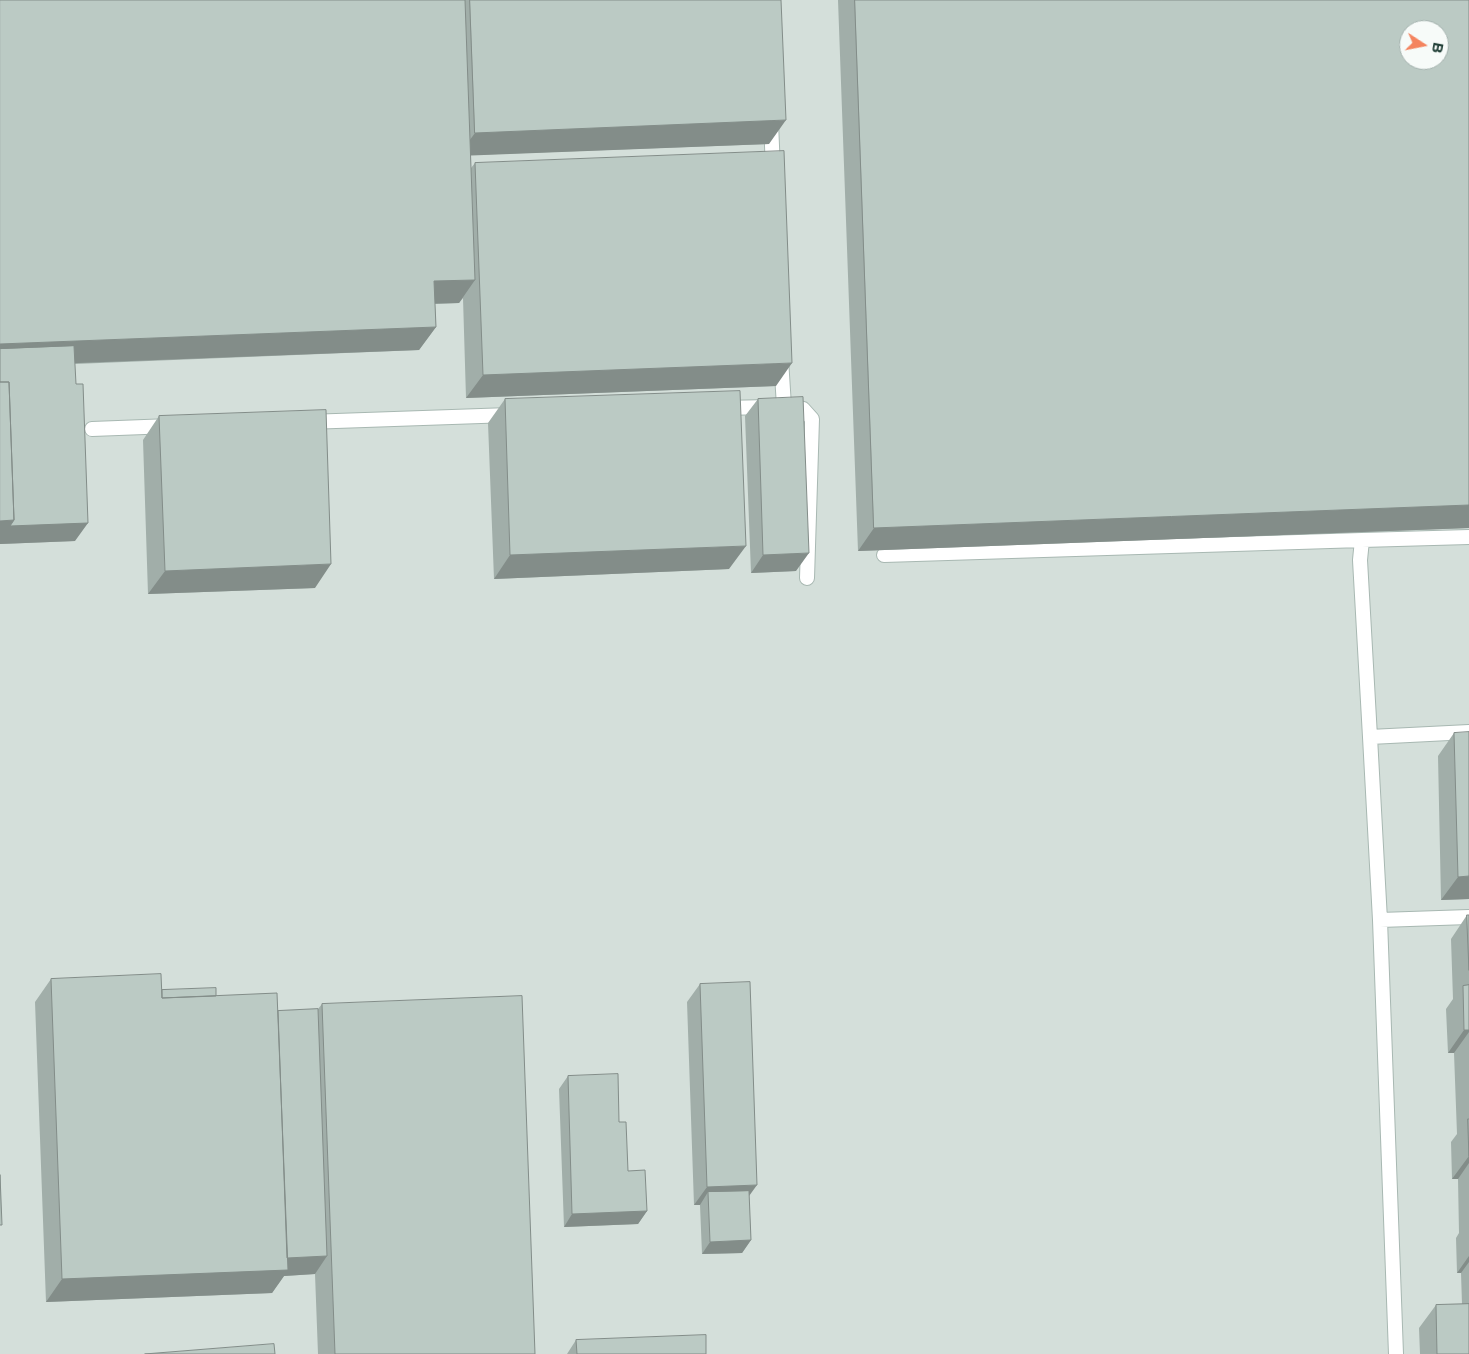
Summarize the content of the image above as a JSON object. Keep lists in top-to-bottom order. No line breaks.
{"north":"right"}
